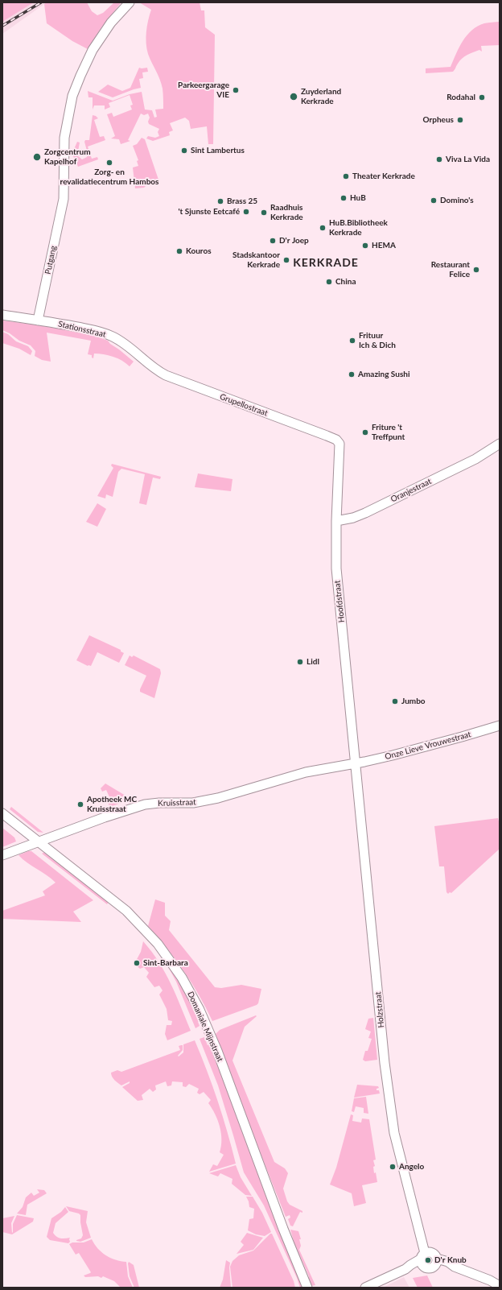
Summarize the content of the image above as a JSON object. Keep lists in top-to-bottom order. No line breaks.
{"streets":{"main road":["Putgang","Stationsstraat","Grupellostraat","Oranjestraat","Hoofdstraat","Onze Lieve Vrouwestraat","Kruisstraat","Holzstraat","Domaniale Mijnstraat"]},"crossings":[["Putgang","Stationsstraat"],["Stationsstraat","Grupellostraat"],["Grupellostraat","Hoofdstraat"],["Oranjestraat","Hoofdstraat"],["Hoofdstraat","Onze Lieve Vrouwestraat"],["Hoofdstraat","Kruisstraat"],["Hoofdstraat","Holzstraat"],["Onze Lieve Vrouwestraat","Kruisstraat"],["Onze Lieve Vrouwestraat","Holzstraat"],["Kruisstraat","Holzstraat"],["Kruisstraat","Domaniale Mijnstraat"]],"districts":["KERKRADE"],"places":["Parkeergarage VIE","Zuyderland Kerkrade","Rodahal","Orpheus","Sint Lambertus","Zorgcentrum Kapelhof","Viva La Vida","Zorg- en revalidatiecentrum Hambos","Theater Kerkrade","HuB","Domino's","Brass 25","'t Sjunste Eetcafé","Raadhuis Kerkrade","HuB.Bibliotheek Kerkrade","D'r Joep","HEMA","Kouros","Stadskantoor Kerkrade","Restaurant Felice","China","Frituur Ich & Dich","Amazing Sushi","Friture 't Treffpunt","Lidl","Jumbo","Apotheek MC Kruisstraat","Sint-Barbara","Angelo","D'r Knub"]}
